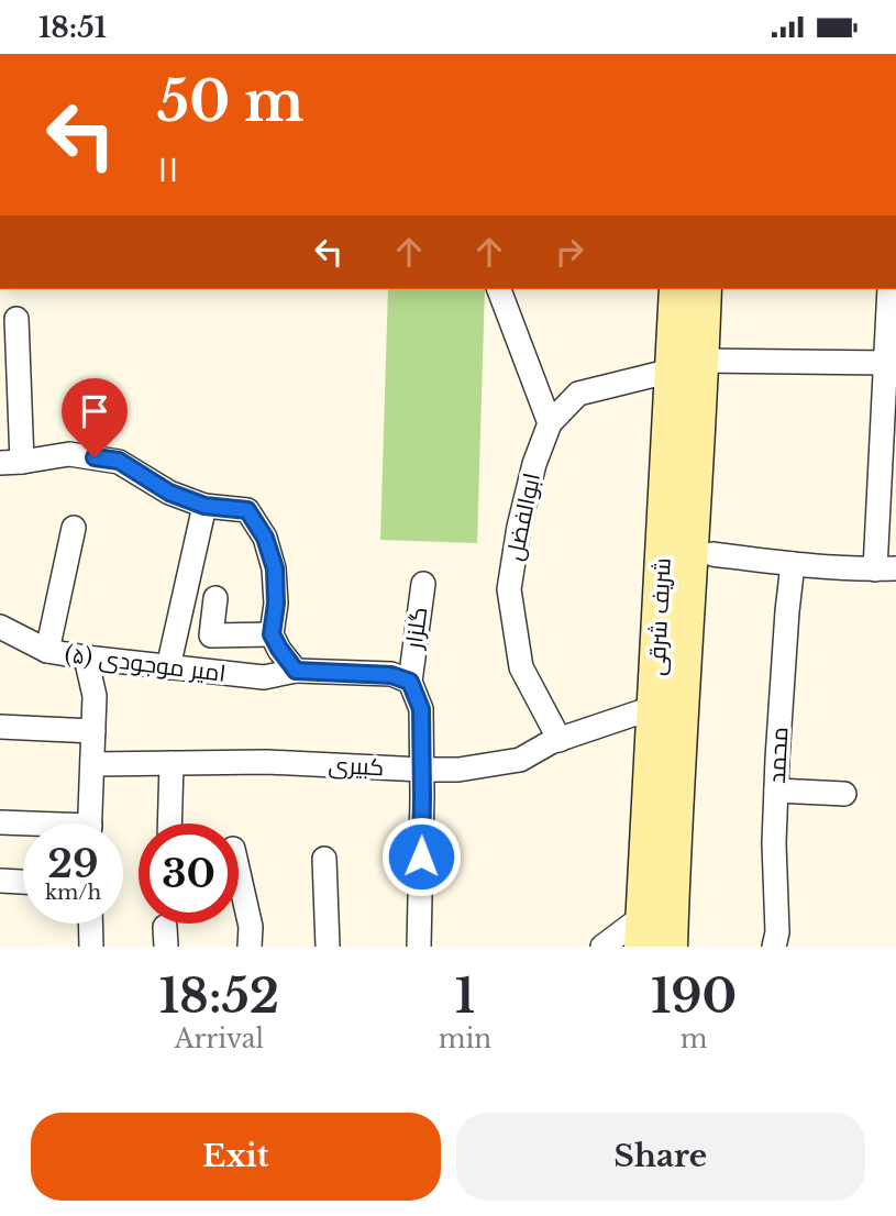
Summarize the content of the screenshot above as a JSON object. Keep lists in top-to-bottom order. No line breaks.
{"streets":{"main road":["شریف شرقی"],"street":["ابوالفضل","گلزار","امیر موجودی (۵)","محمد","کبیری"]},"crossings":[["ابوالفضل","شریف شرقی"],["ابوالفضل","کبیری"],["شریف شرقی","کبیری"],["گلزار","امیر موجودی (۵)"],["گلزار","کبیری"]],"page":{"status":"18:51","turn":["50 m","۱۱"],"speed":"29 km/h","limit":"30","eta":["18:52","Arrival","1","min","190","m"],"buttons":["Exit","Share"]}}
